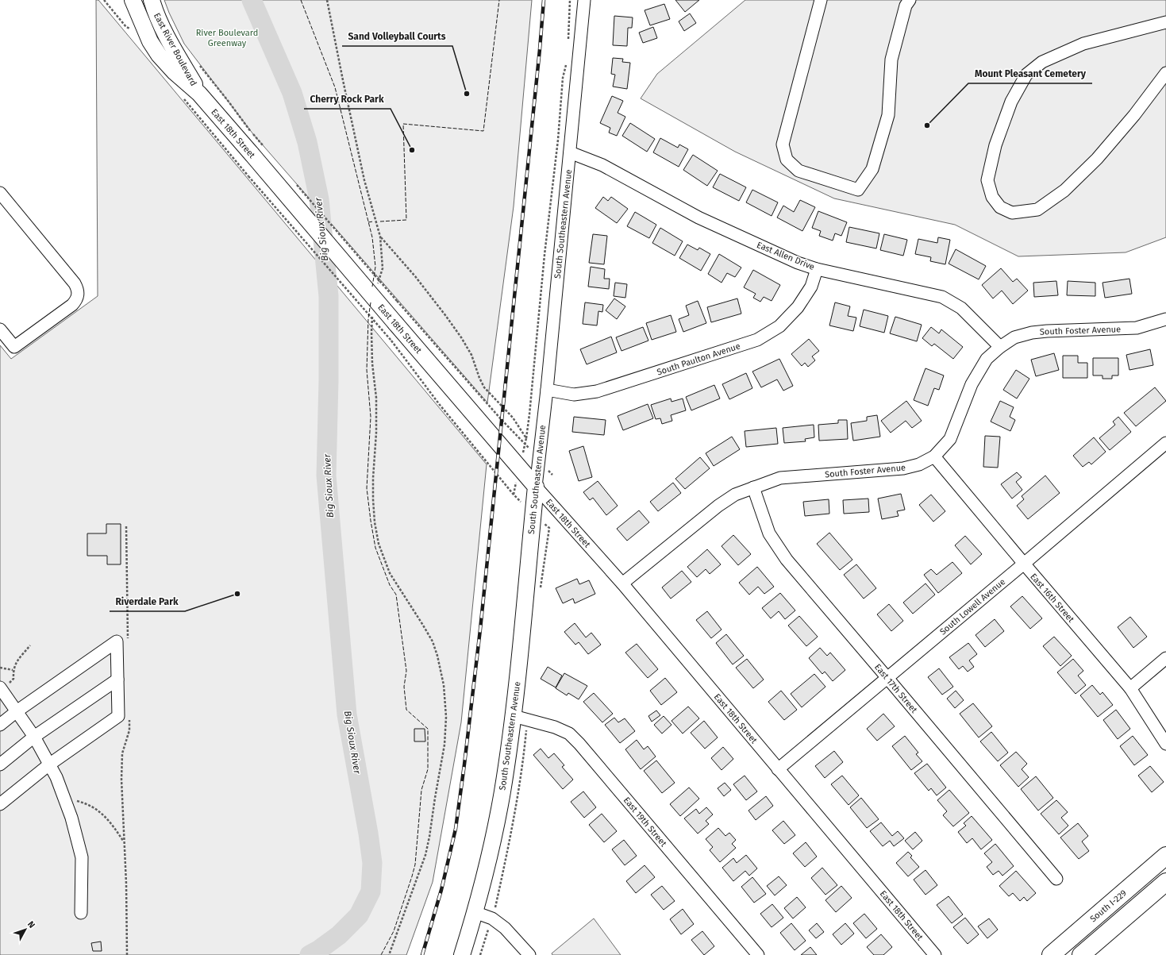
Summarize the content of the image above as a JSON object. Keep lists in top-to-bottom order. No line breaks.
{"streets":{"highway":["South I-229"],"main road":["East River Boulevard","East 18th Street","South Southeastern Avenue"],"street":["East Allen Drive","South Foster Avenue","South Paulton Avenue","East 16th Street","South Lowell Avenue","East 17th Street","East 19th Street"]},"crossings":[["East River Boulevard","East 18th Street"],["East 18th Street","South Southeastern Avenue"],["East 18th Street","South Foster Avenue"],["East 18th Street","South Lowell Avenue"],["South Southeastern Avenue","East Allen Drive"],["South Southeastern Avenue","South Paulton Avenue"],["South Southeastern Avenue","East 19th Street"],["East Allen Drive","South Foster Avenue"],["East Allen Drive","South Paulton Avenue"],["South Foster Avenue","East 16th Street"],["South Foster Avenue","East 17th Street"],["East 16th Street","South Lowell Avenue"],["South Lowell Avenue","East 17th Street"]],"water":["Big Sioux River"],"parks":["River Boulevard Greenway"],"places":["Sand Volleyball Courts","Mount Pleasant Cemetery","Cherry Rock Park","Riverdale Park"],"north":"top right"}
